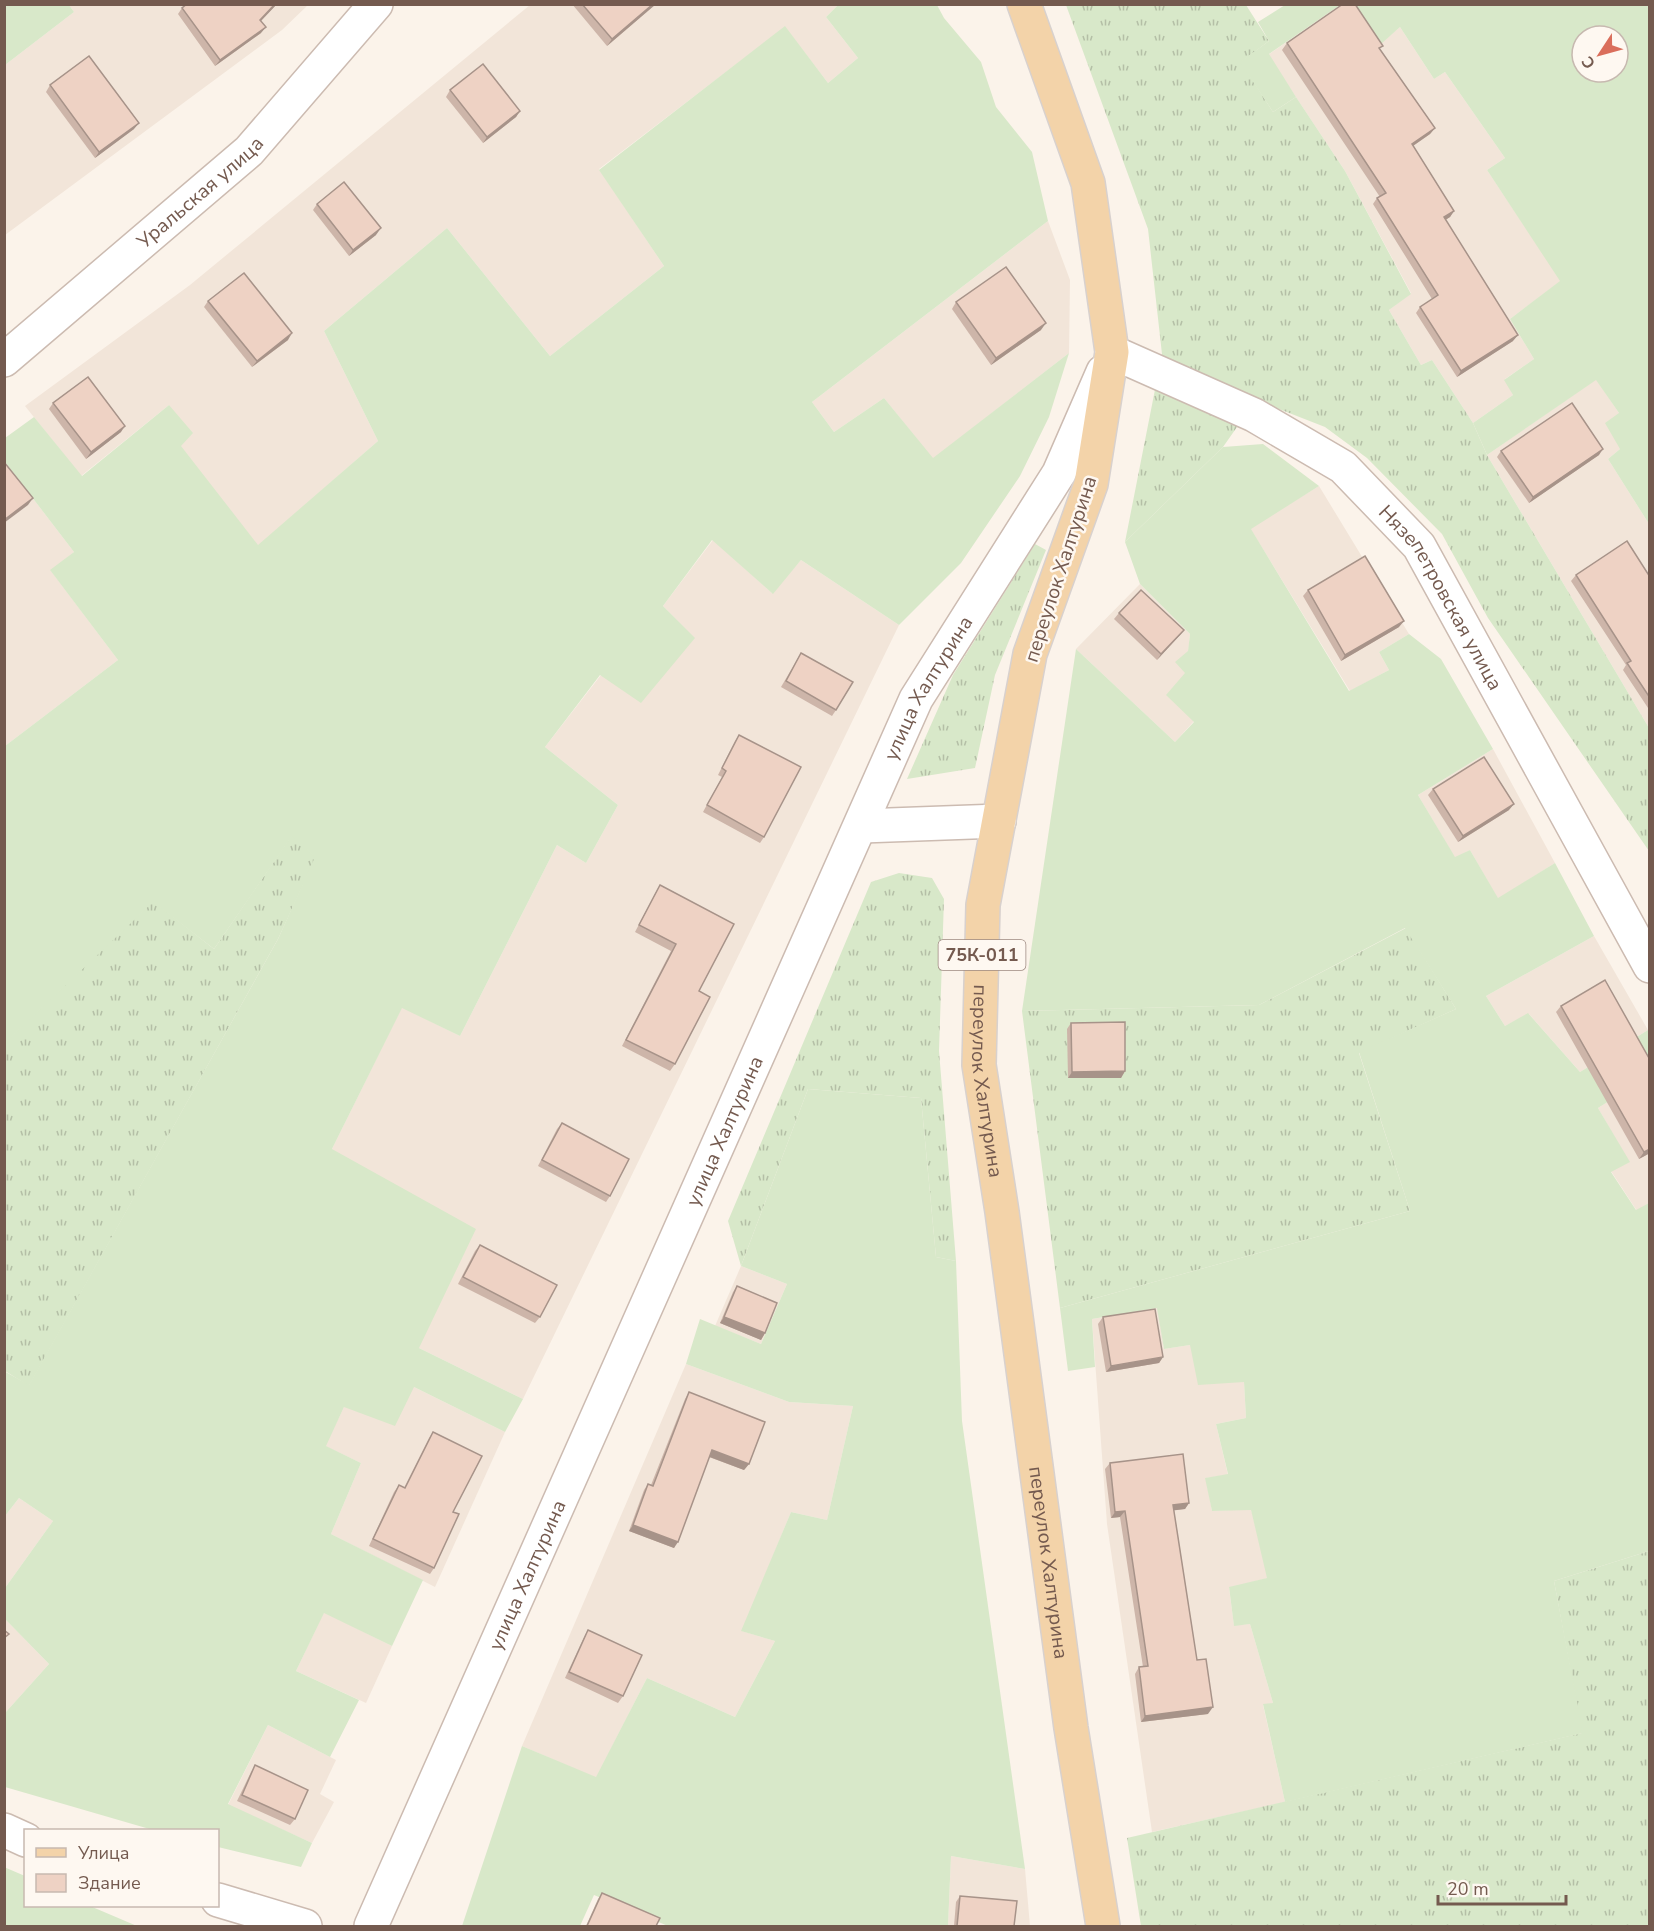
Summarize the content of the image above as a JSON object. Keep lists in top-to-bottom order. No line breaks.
{"streets":{"main road":["переулок Халтурина","75К-011"],"street":["Уральская улица","Нязепетровская улица","улица Халтурина"]},"crossings":[["переулок Халтурина","Нязепетровская улица"],["переулок Халтурина","улица Халтурина"],["Нязепетровская улица","улица Халтурина"]],"legend":["Улица","Здание"],"scale_bar":"20 m","north":"bottom left"}
